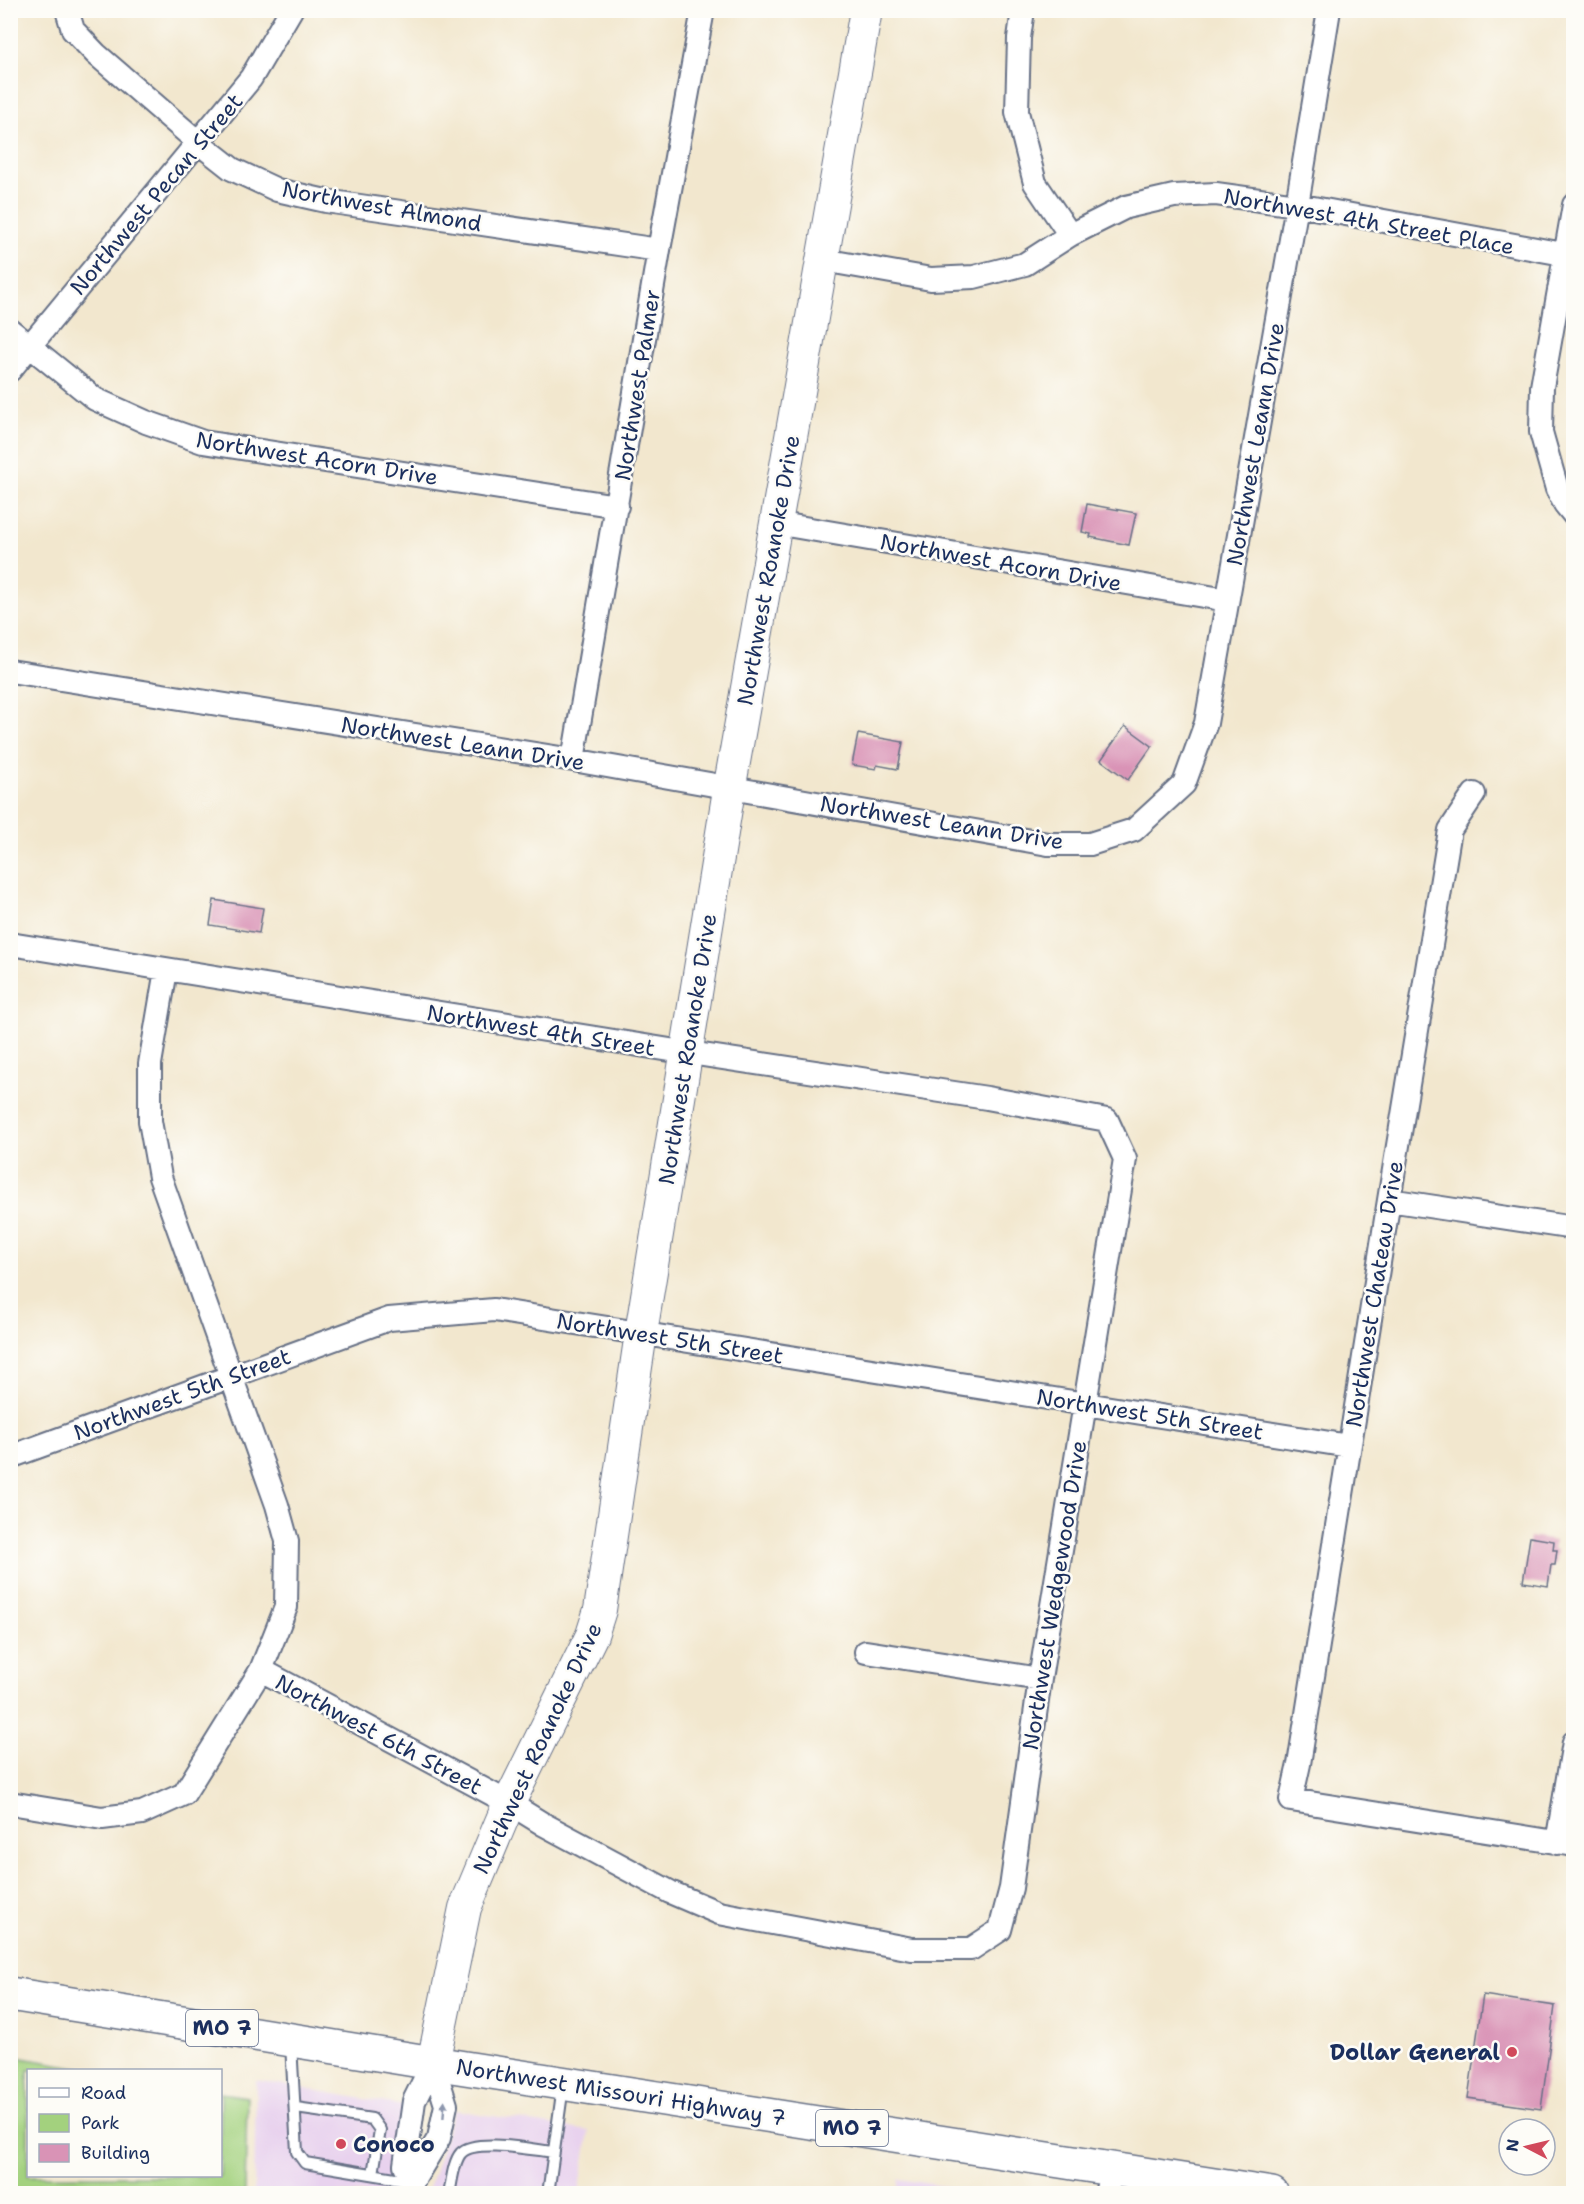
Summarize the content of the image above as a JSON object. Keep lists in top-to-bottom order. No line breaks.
{"streets":{"main road":["MO 7","Northwest Missouri Highway 7"],"street":["Northwest Pecan Street","Northwest Almond","Northwest 4th Street Place","Northwest Palmer","Northwest Leann Drive","Northwest Acorn Drive","Northwest Roanoke Drive","Northwest 4th Street","Northwest Chateau Drive","Northwest 5th Street","Northwest Wedgewood Drive","Northwest 6th Street"]},"crossings":[["Northwest Pecan Street","Northwest Almond"],["Northwest Pecan Street","Northwest Acorn Drive"],["Northwest Almond","Northwest Palmer"],["Northwest 4th Street Place","Northwest Leann Drive"],["Northwest 4th Street Place","Northwest Roanoke Drive"],["Northwest Palmer","Northwest Leann Drive"],["Northwest Palmer","Northwest Acorn Drive"],["Northwest Leann Drive","Northwest Acorn Drive"],["Northwest Leann Drive","Northwest Roanoke Drive"],["Northwest Acorn Drive","Northwest Roanoke Drive"],["Northwest Roanoke Drive","Northwest 4th Street"],["Northwest Roanoke Drive","Northwest 5th Street"],["Northwest Roanoke Drive","Northwest 6th Street"],["Northwest Roanoke Drive","MO 7"],["Northwest Roanoke Drive","Northwest Missouri Highway 7"],["Northwest 4th Street","Northwest Wedgewood Drive"],["Northwest Chateau Drive","Northwest 5th Street"],["Northwest 5th Street","Northwest Wedgewood Drive"],["Northwest Wedgewood Drive","Northwest 6th Street"],["MO 7","Northwest Missouri Highway 7"]],"places":["Dollar General","Conoco"],"legend":["Road","Park","Building"],"north":"left"}
